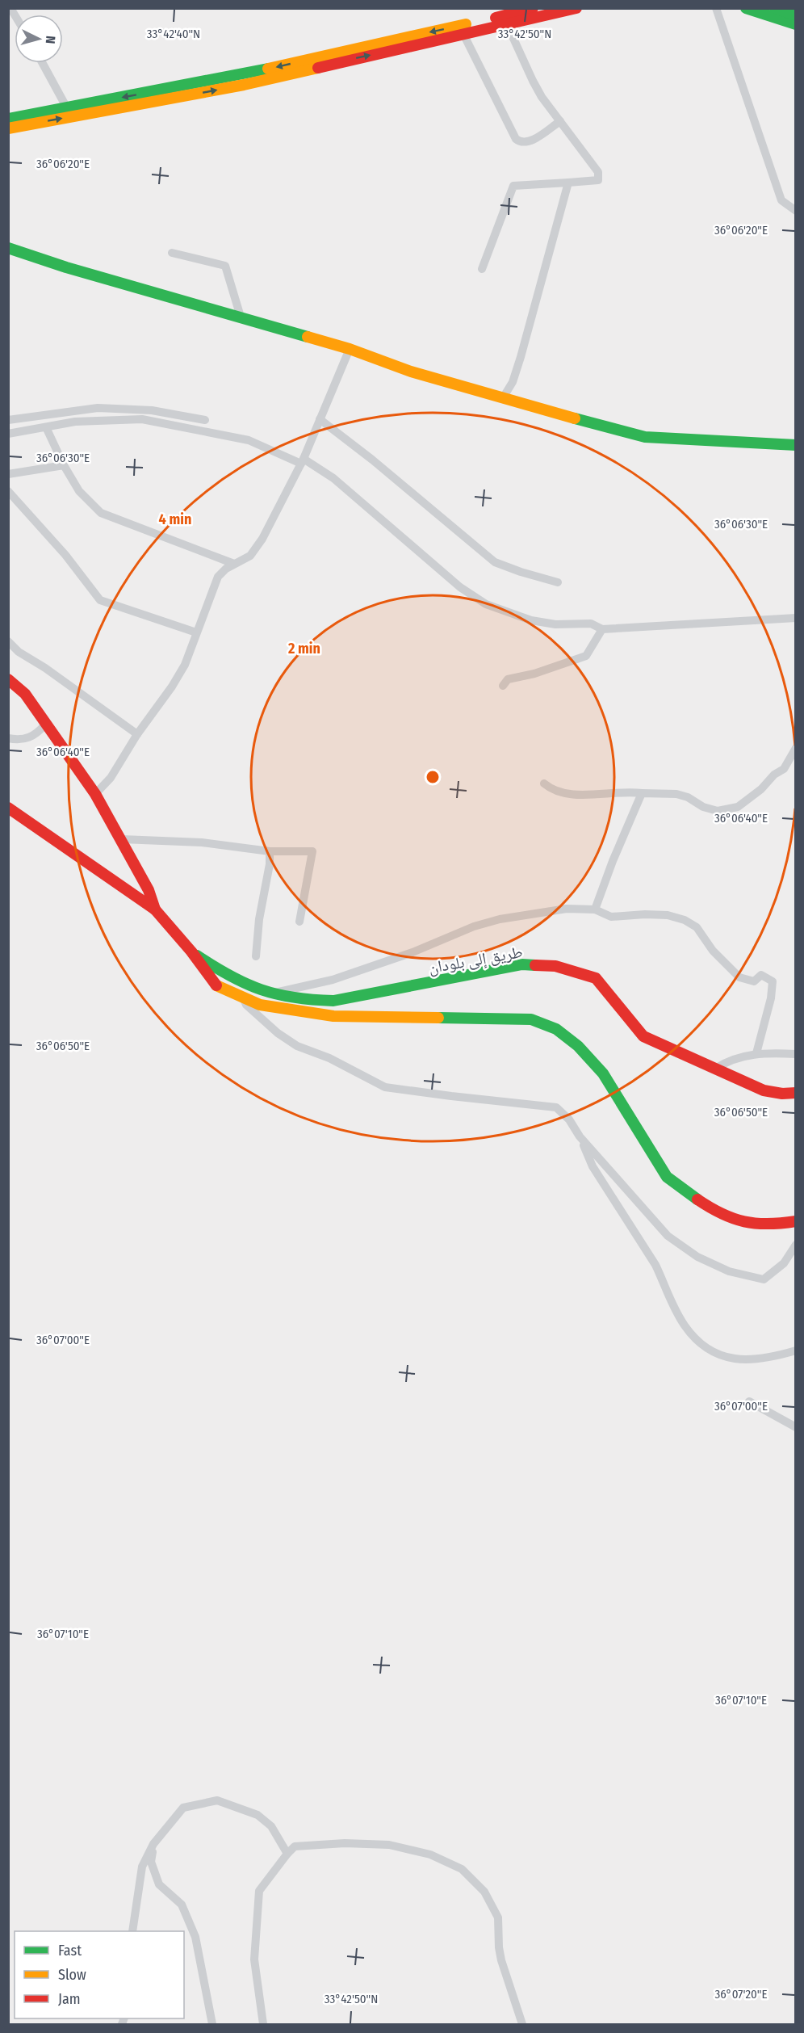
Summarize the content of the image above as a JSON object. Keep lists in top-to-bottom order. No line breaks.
{"streets":{"main road":["طريق إلى بلودان"]},"legend":["Fast","Slow","Jam"],"north":"right","coordinates":["33°42'40\"N","33°42'50\"N","36°06'20\"E","36°06'30\"E","36°06'40\"E","36°06'50\"E","36°07'00\"E","36°07'10\"E","36°07'20\"E"],"rings":["4 min","2 min"]}
